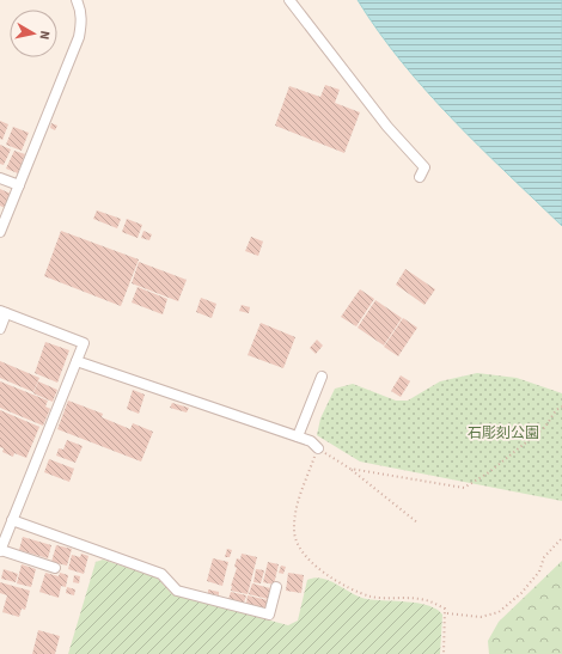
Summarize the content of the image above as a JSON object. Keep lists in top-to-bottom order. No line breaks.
{"parks":["石彫刻公園"],"north":"right"}
